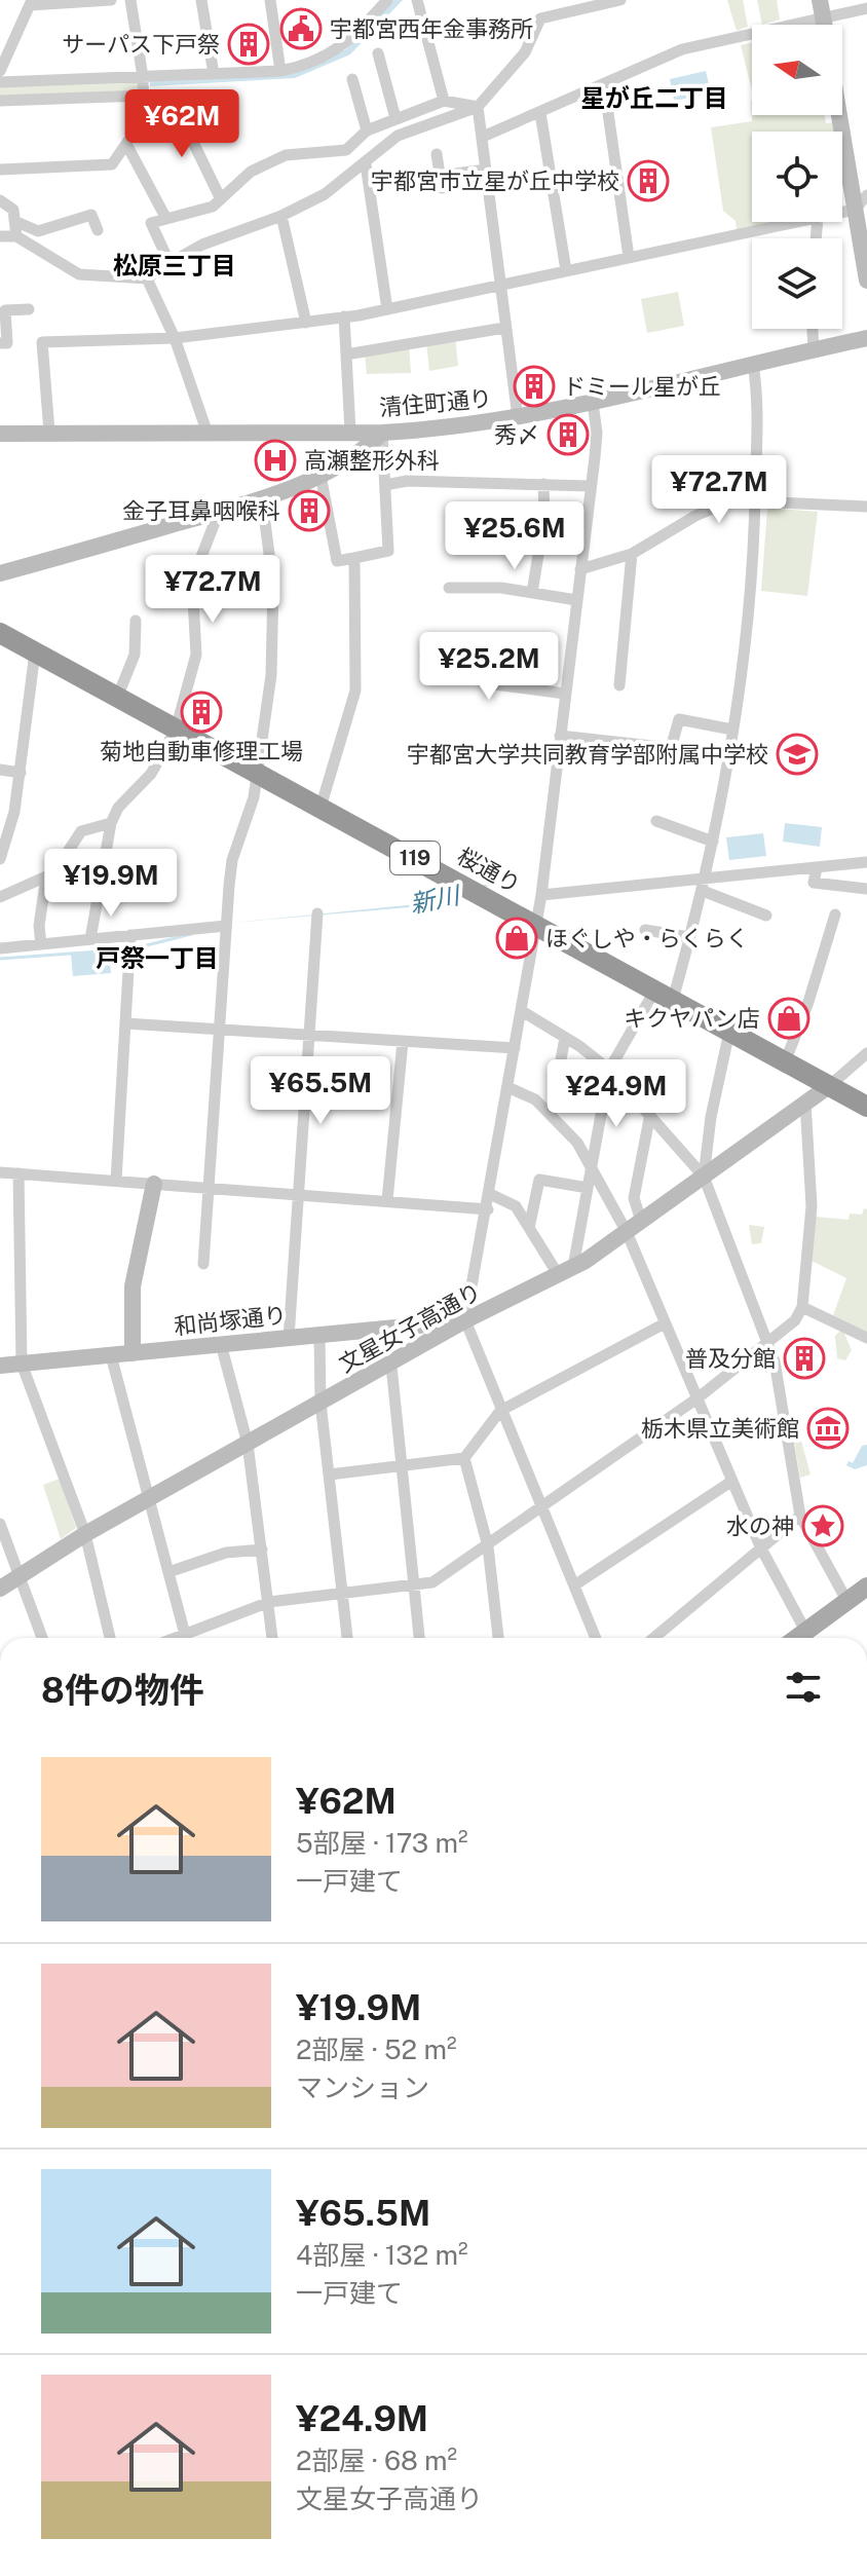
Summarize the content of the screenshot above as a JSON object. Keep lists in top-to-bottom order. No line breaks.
{"streets":{"highway":["119","桜通り"],"street":["清住町通り","和尚塚通り","文星女子高通り"]},"crossings":[["桜通り","文星女子高通り"],["和尚塚通り","文星女子高通り"]],"districts":["星が丘二丁目","松原三丁目","戸祭一丁目"],"water":["新川"],"places":{"public building":["宇都宮西年金事務所"],"building":["サーパス下戸祭","宇都宮市立星が丘中学校","ドミール星が丘","秀〆","金子耳鼻咽喉科","菊地自動車修理工場","普及分館"],"hospital":["高瀬整形外科"],"school or university":["宇都宮大学共同教育学部附属中学校"],"shop":["ほぐしや・らくらく","キクヤパン店"],"museum":["栃木県立美術館"],"place":["水の神"]},"north":"left","page":{"price":["¥62M","¥72.7M","¥25.6M","¥72.7M","¥25.2M","¥19.9M","¥65.5M","¥24.9M"],"heading":"8件の物件","list":[{"name":"¥62M","note":"5部屋 · 173 m² · 一戸建て"},{"name":"¥19.9M","note":"2部屋 · 52 m² · マンション"},{"name":"¥65.5M","note":"4部屋 · 132 m² · 一戸建て"},{"name":"¥24.9M","note":"2部屋 · 68 m² · 文星女子高通り"}]}}
